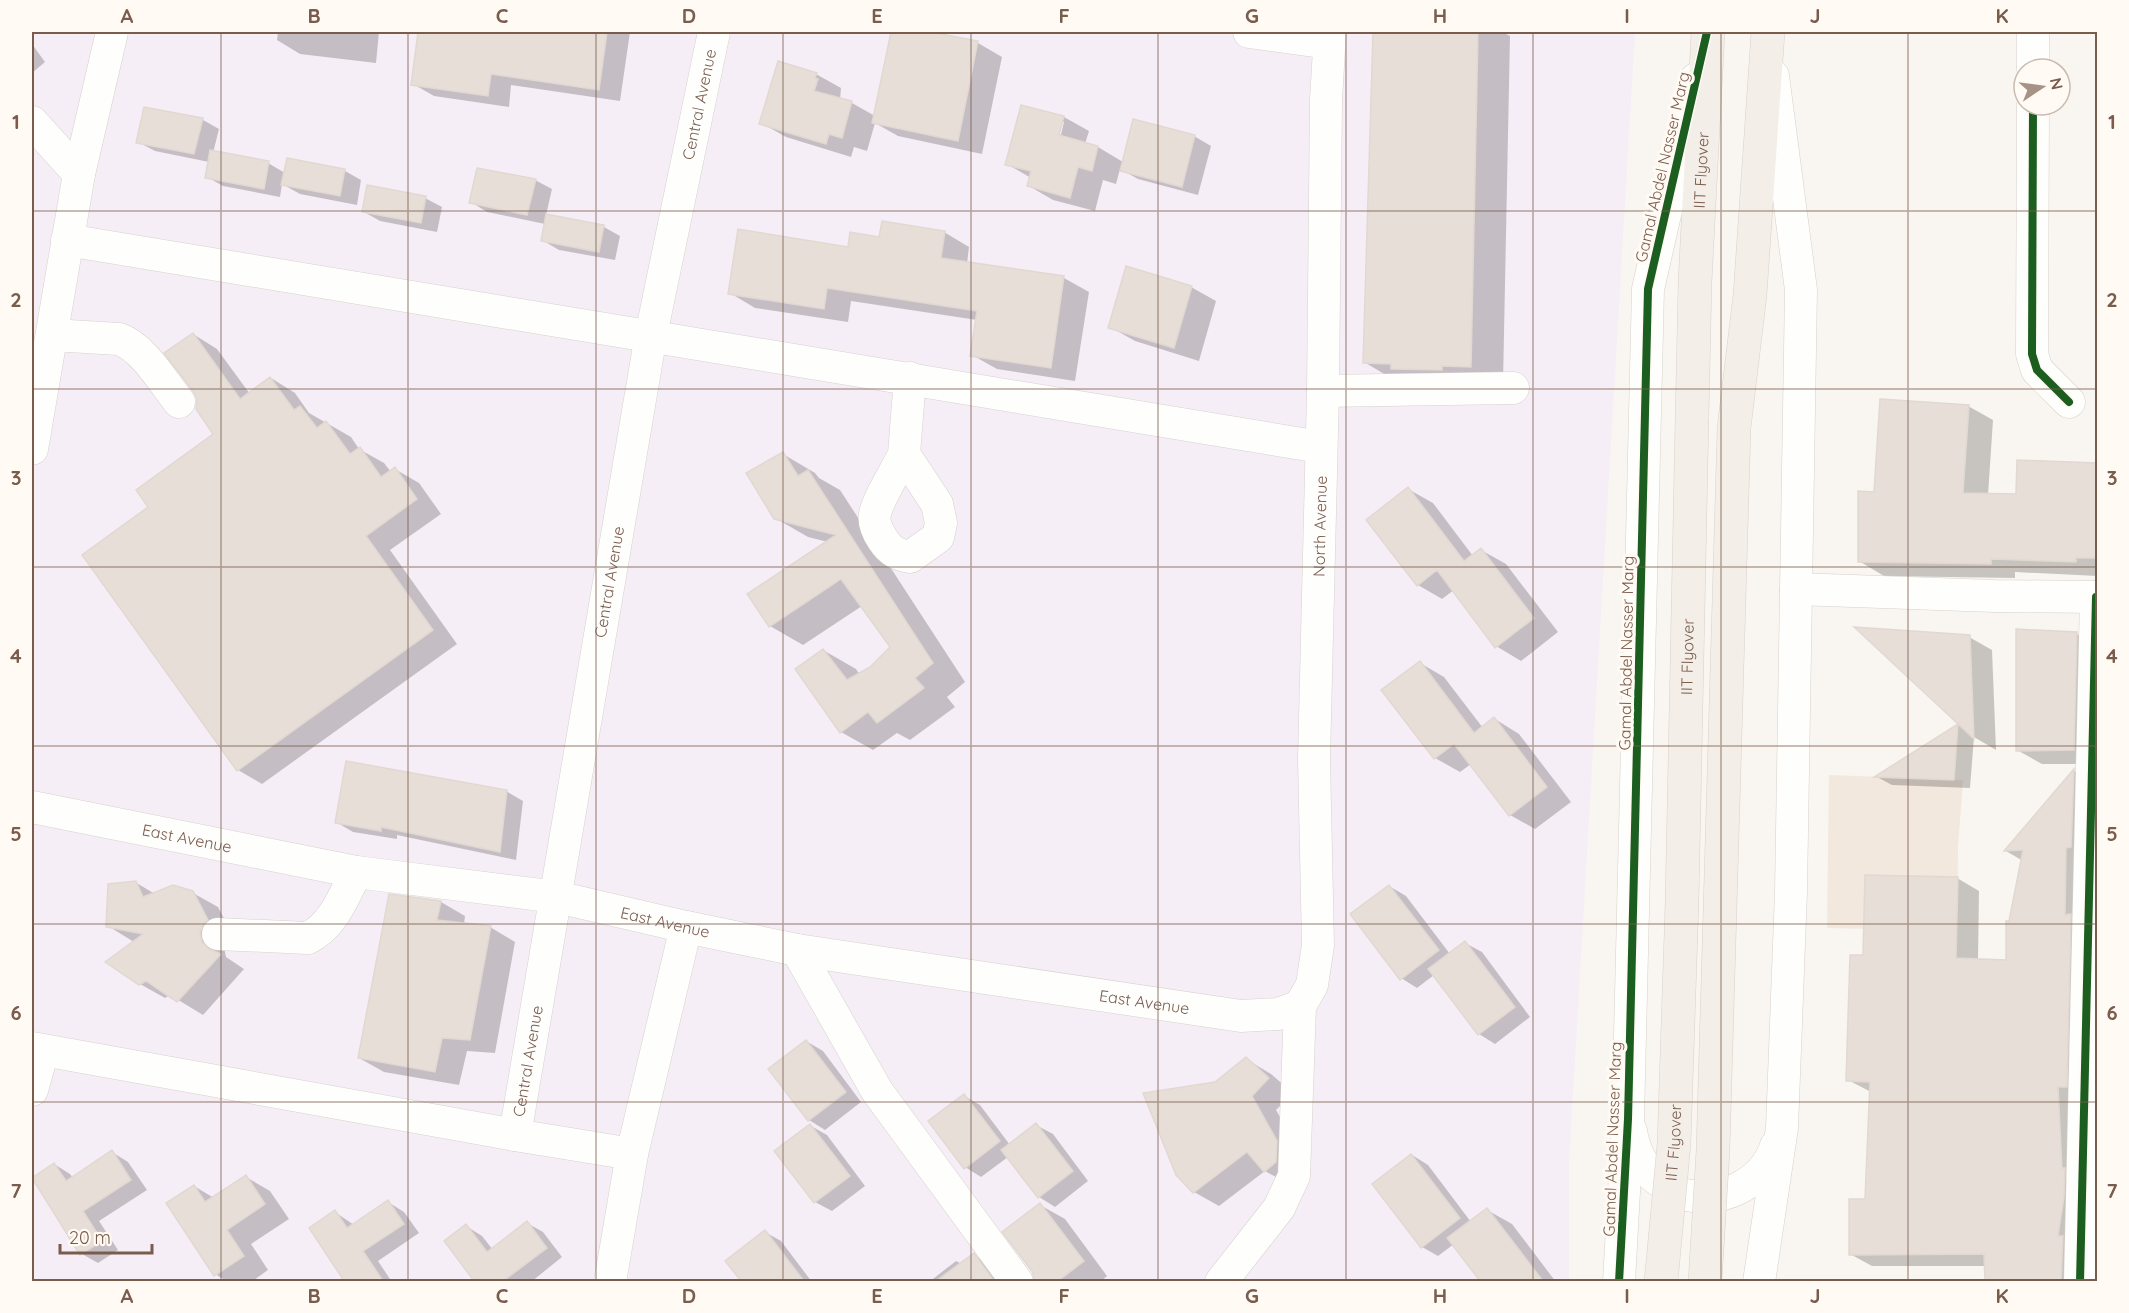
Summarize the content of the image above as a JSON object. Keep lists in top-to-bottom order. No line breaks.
{"streets":{"main road":["IIT Flyover"],"street":["Central Avenue","Gamal Abdel Nasser Marg","North Avenue","East Avenue"]},"crossings":[["Central Avenue","East Avenue"],["Gamal Abdel Nasser Marg","IIT Flyover"],["North Avenue","East Avenue"]],"scale_bar":"20 m","north":"right","grid":{"columns":["A","B","C","D","E","F","G","H","I","J","K"],"rows":["1","2","3","4","5","6","7"]}}
